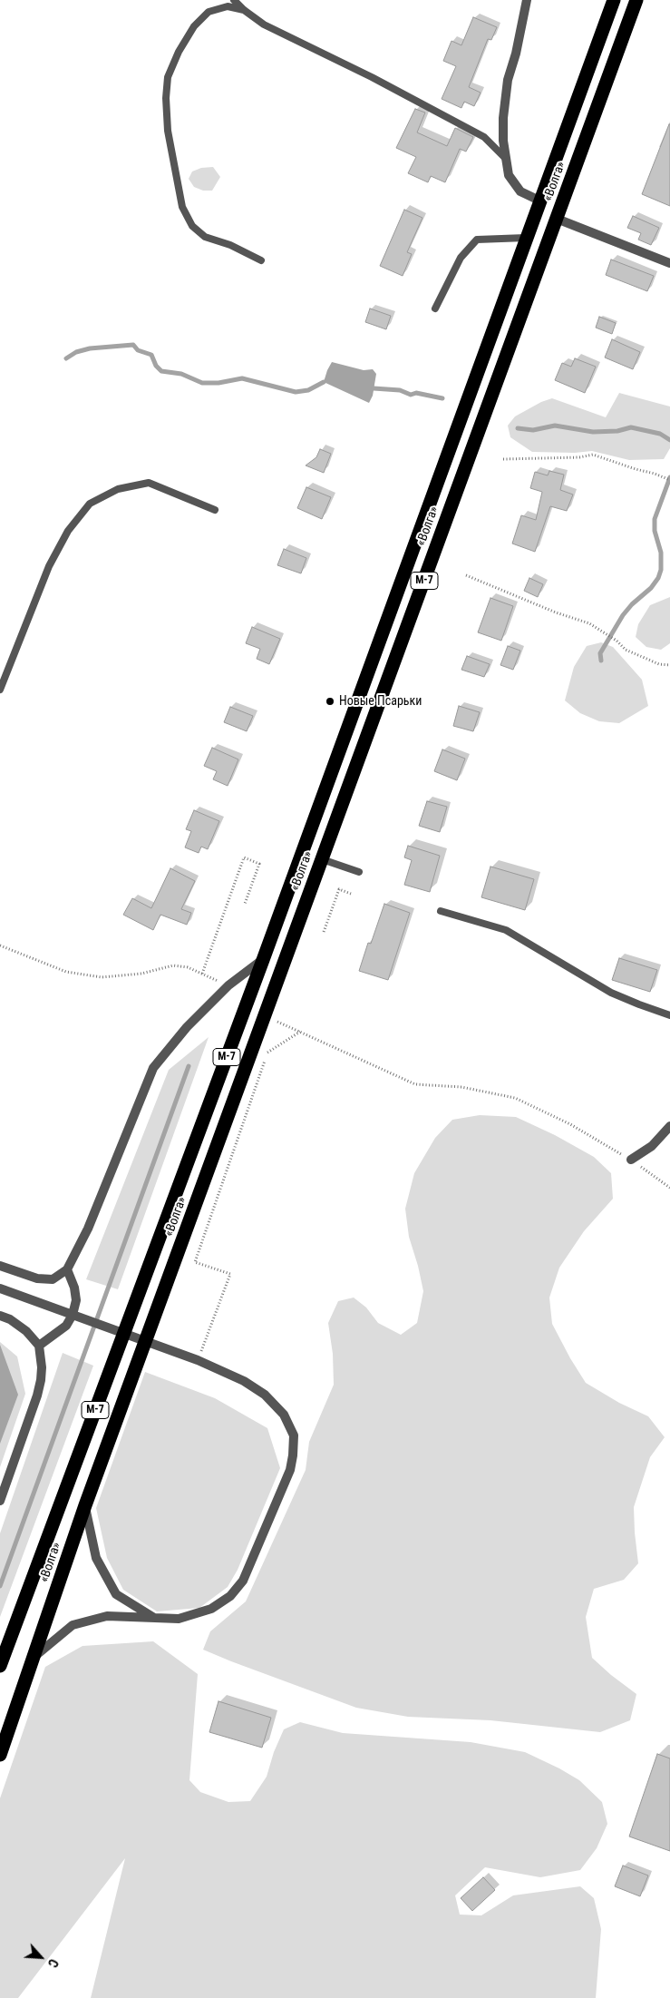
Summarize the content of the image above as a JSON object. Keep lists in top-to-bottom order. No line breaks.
{"streets":{"highway":["«Волга»","М-7"]},"places":["Новые Псарьки"],"north":"bottom right"}
